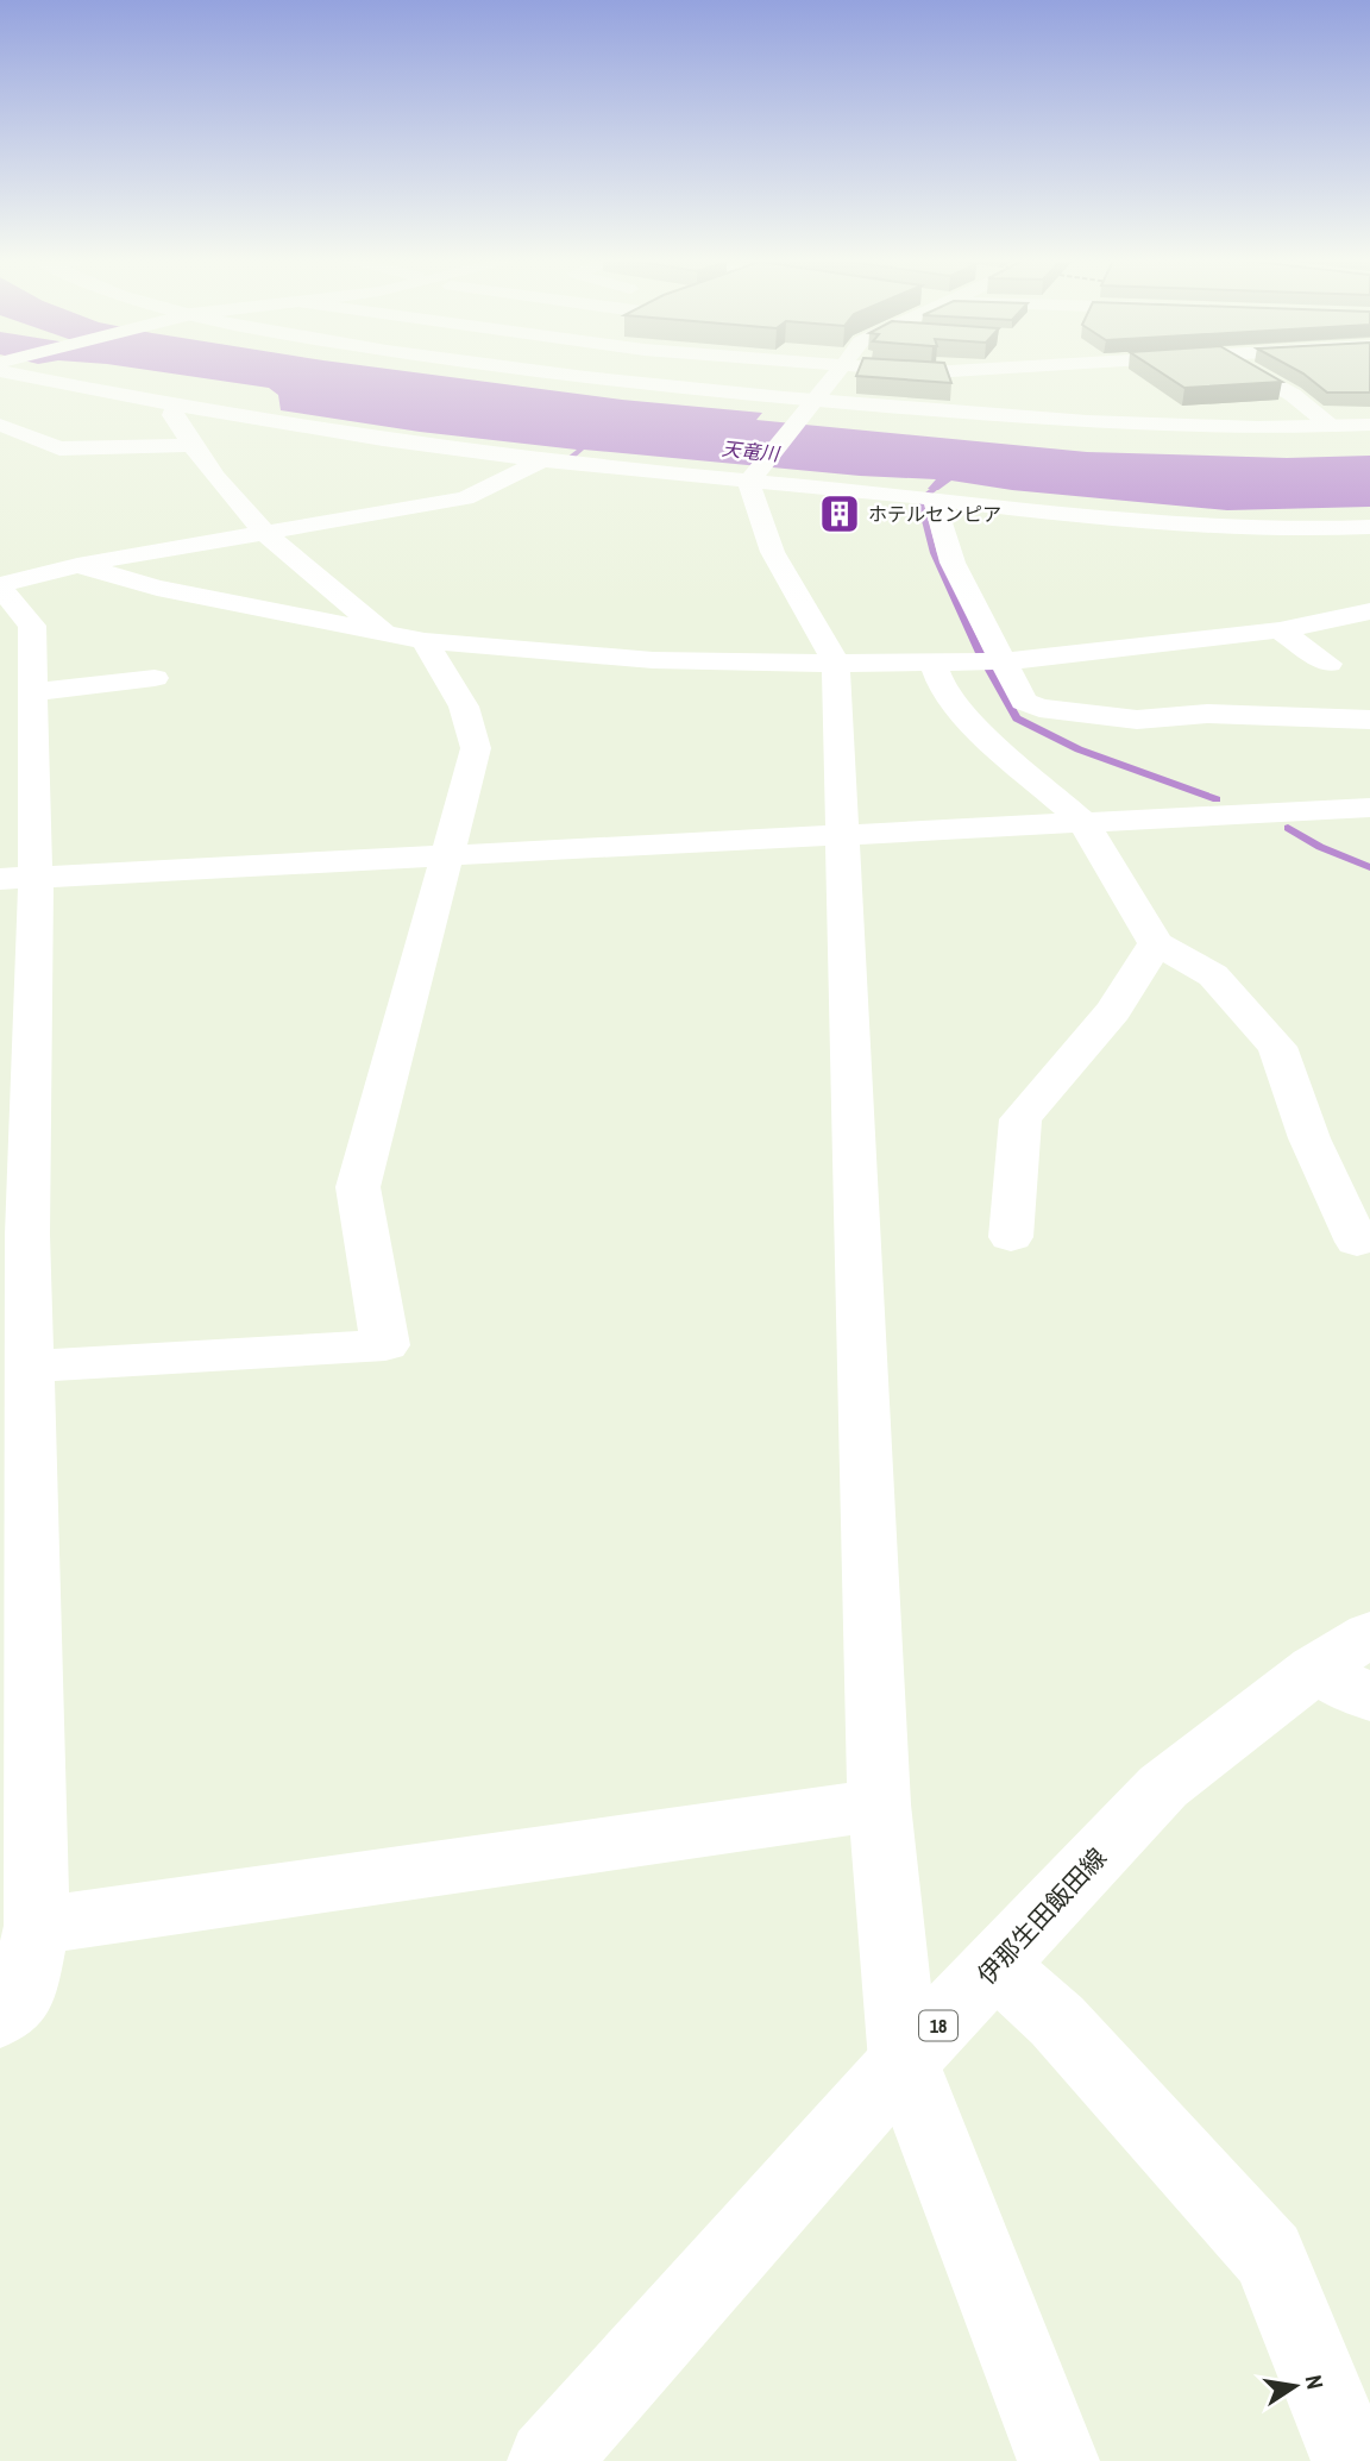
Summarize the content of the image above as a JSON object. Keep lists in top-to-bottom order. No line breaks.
{"streets":{"main road":["伊那生田飯田線","18"]},"water":["天竜川"],"places":{"building":["ホテルセンピア"]},"north":"right"}
